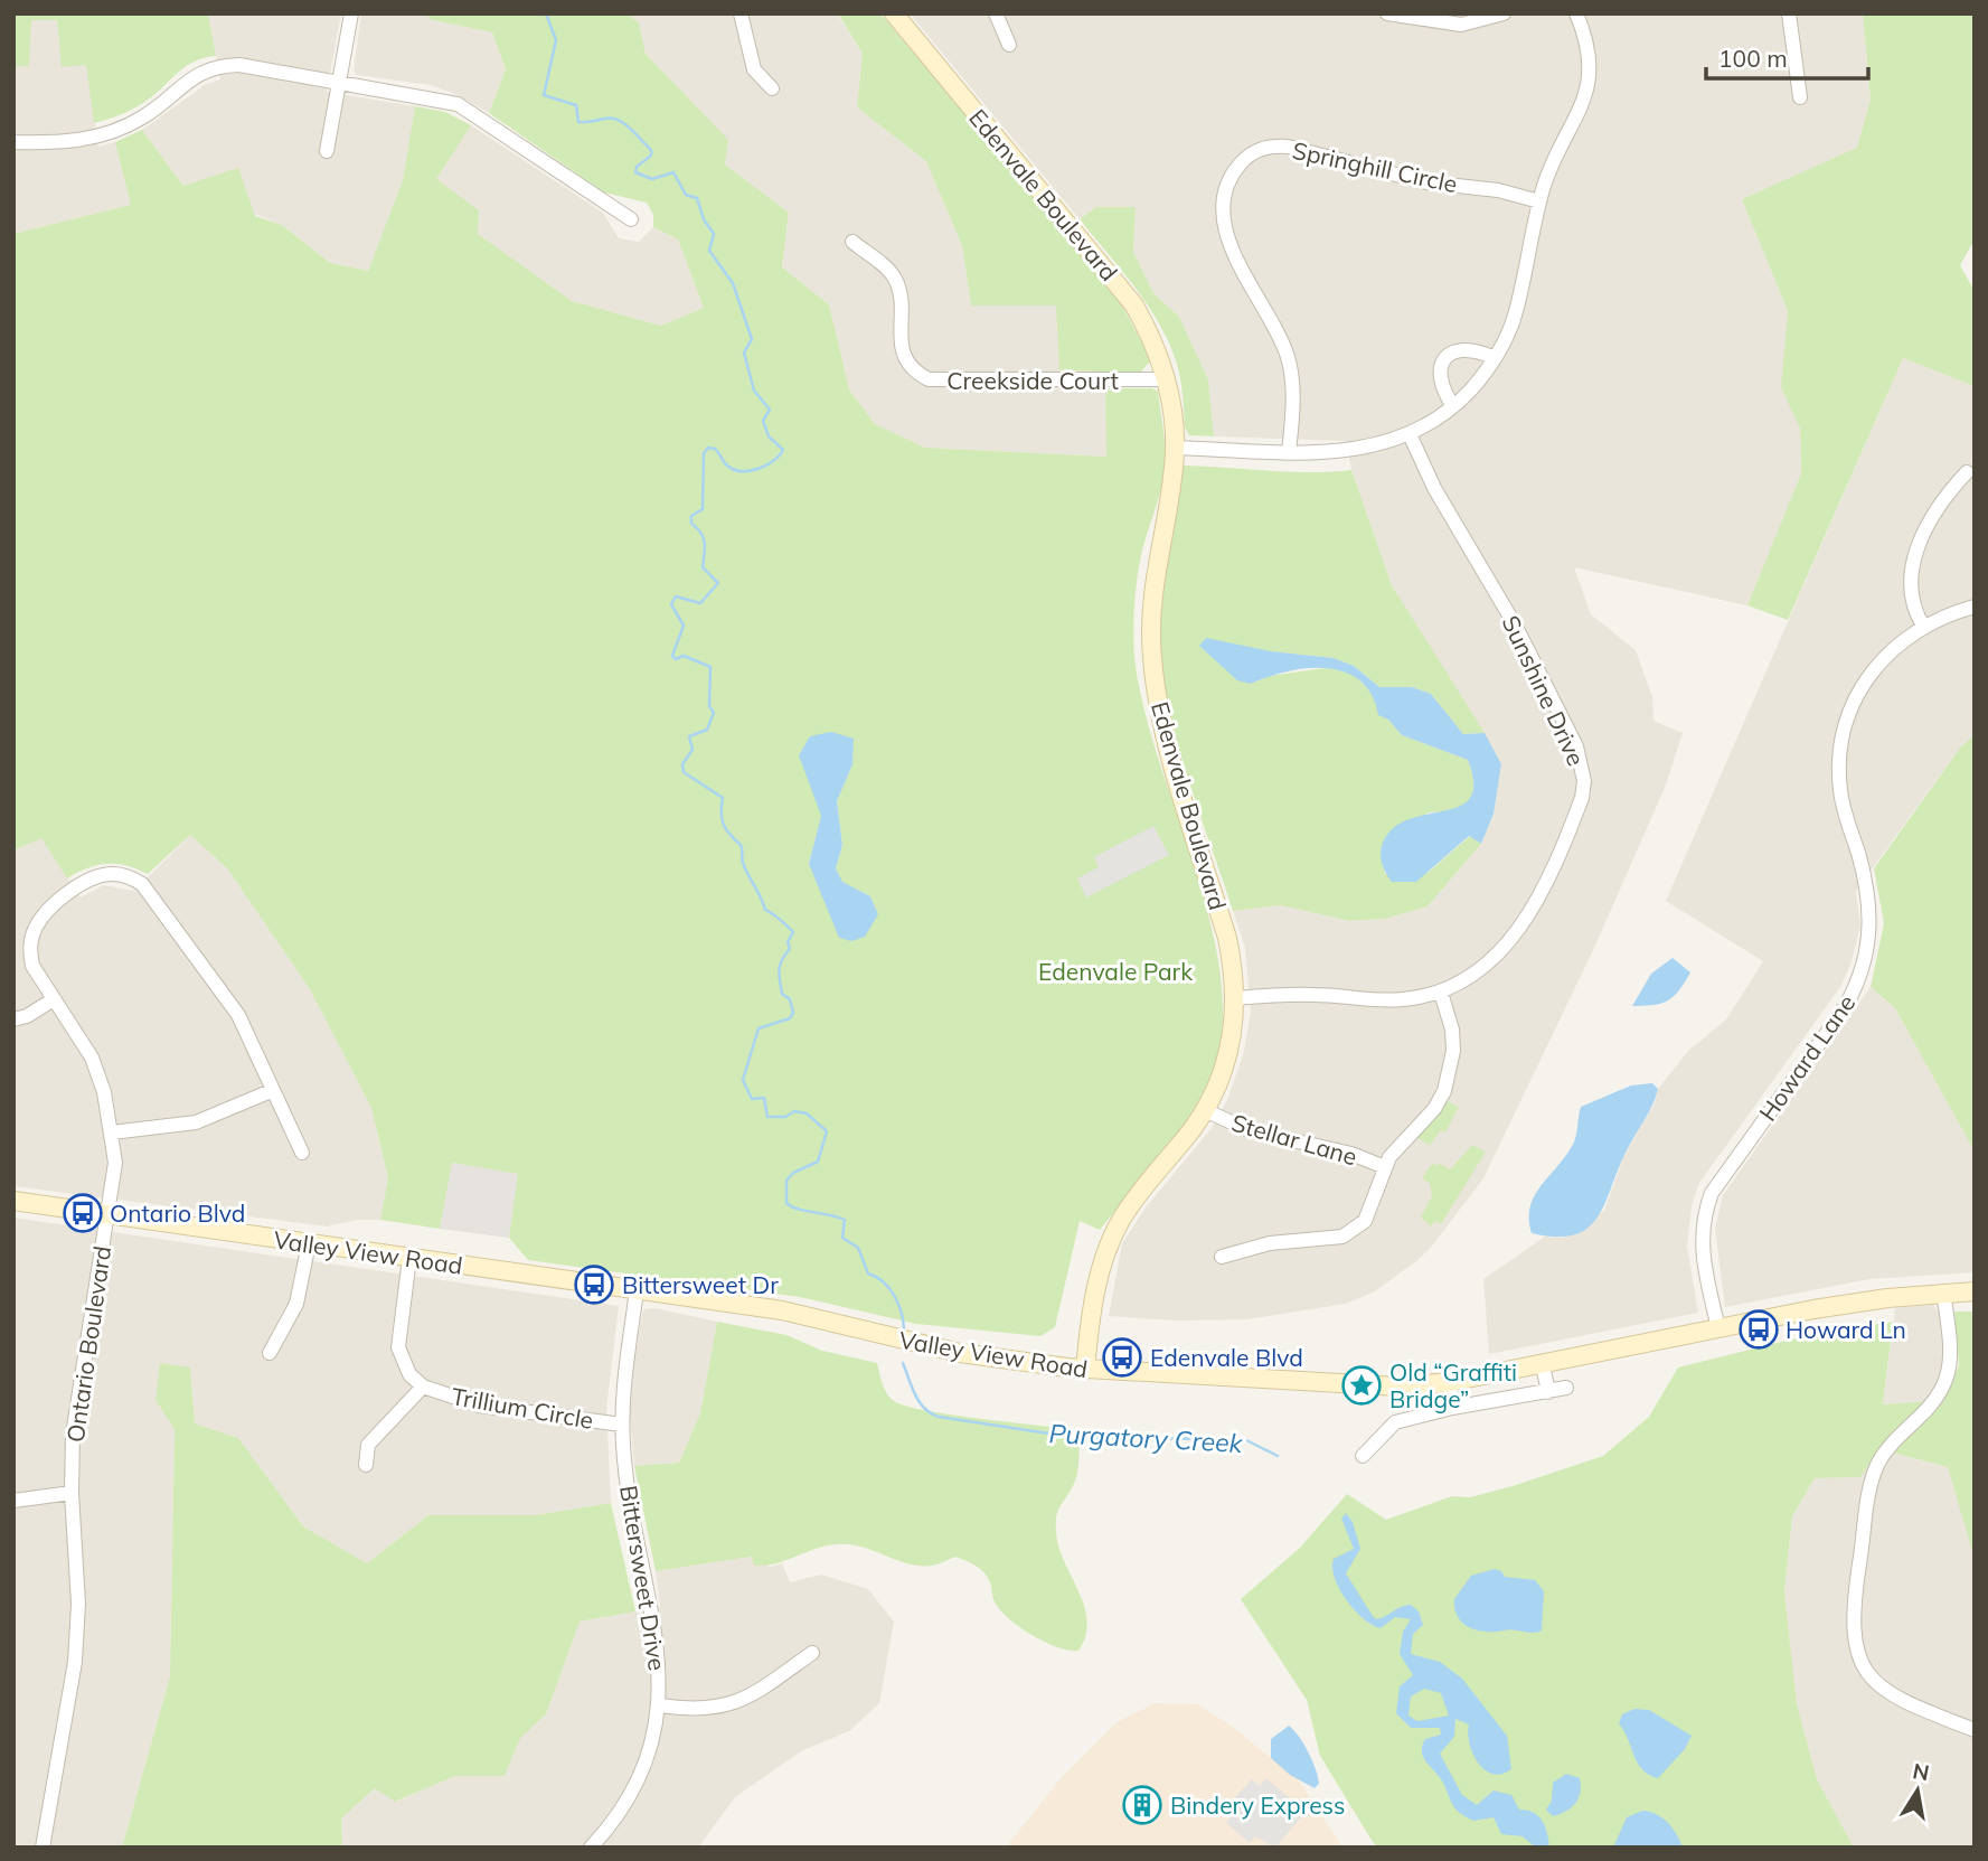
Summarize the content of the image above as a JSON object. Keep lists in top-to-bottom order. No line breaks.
{"streets":{"main road":["Edenvale Boulevard","Valley View Road"],"street":["Springhill Circle","Creekside Court","Sunshine Drive","Howard Lane","Stellar Lane","Ontario Boulevard","Trillium Circle","Bittersweet Drive"]},"crossings":[["Edenvale Boulevard","Creekside Court"],["Edenvale Boulevard","Sunshine Drive"],["Edenvale Boulevard","Stellar Lane"],["Edenvale Boulevard","Valley View Road"],["Howard Lane","Valley View Road"],["Valley View Road","Ontario Boulevard"],["Valley View Road","Trillium Circle"],["Valley View Road","Bittersweet Drive"],["Trillium Circle","Bittersweet Drive"]],"water":["Purgatory Creek"],"parks":["Edenvale Park"],"places":{"bus stop":["Ontario Blvd","Bittersweet Dr","Howard Ln","Edenvale Blvd"],"place":["Old “Graffiti Bridge”"],"building":["Bindery Express"]},"scale_bar":"100 m","north":"top"}
